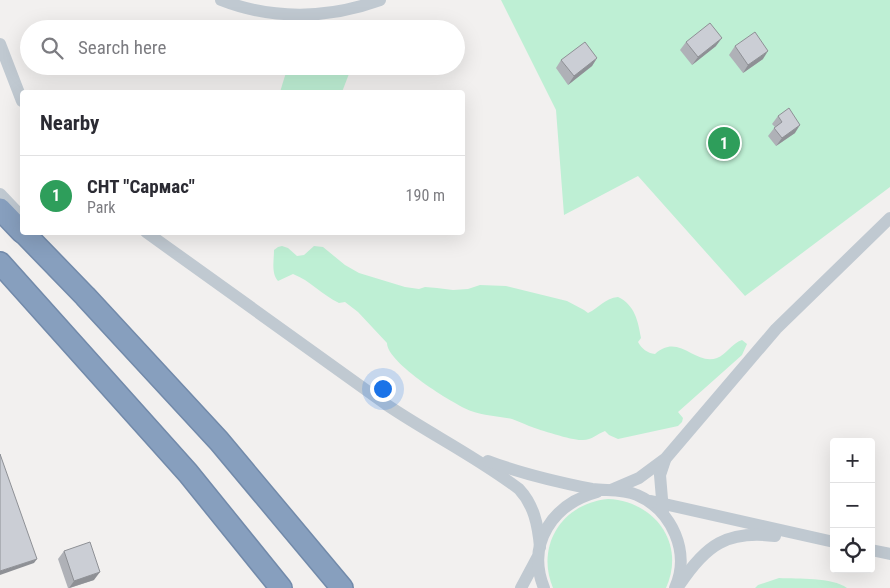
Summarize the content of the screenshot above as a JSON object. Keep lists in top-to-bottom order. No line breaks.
{"page":{"search":"Search here","heading":"Nearby","pins":"1","list":[{"mark":"1","name":"СНТ \"Сармас\"","note":"Park","value":"190 m"}],"map_buttons":["+","−"]}}
